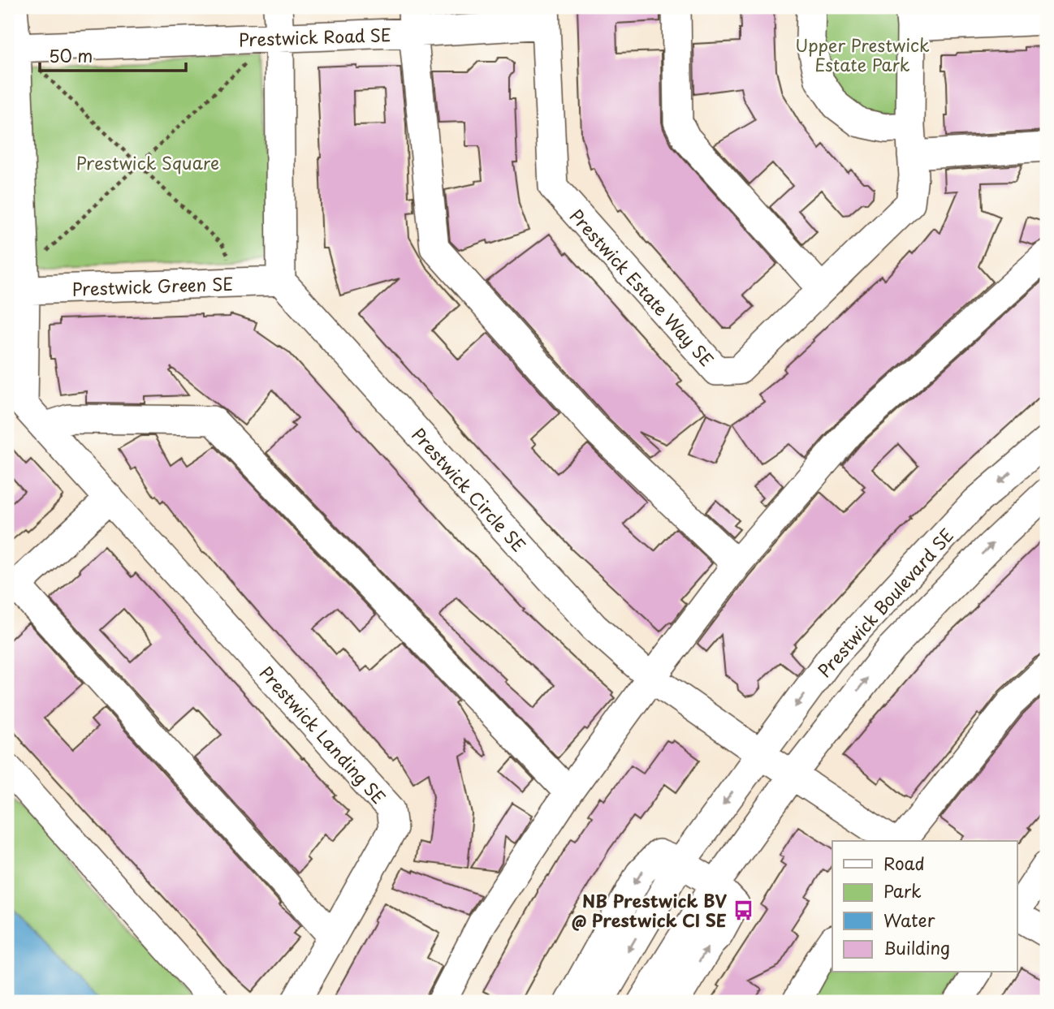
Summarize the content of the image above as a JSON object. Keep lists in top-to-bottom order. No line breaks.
{"streets":{"street":["Prestwick Road SE","Prestwick Green SE","Prestwick Estate Way SE","Prestwick Circle SE","Prestwick Boulevard SE","Prestwick Landing SE"]},"crossings":[["Prestwick Road SE","Prestwick Estate Way SE"],["Prestwick Road SE","Prestwick Landing SE"],["Prestwick Green SE","Prestwick Circle SE"],["Prestwick Green SE","Prestwick Landing SE"],["Prestwick Circle SE","Prestwick Boulevard SE"]],"parks":["Upper Prestwick Estate Park","Prestwick Square"],"places":{"bus stop":["NB Prestwick BV @ Prestwick CI SE"]},"legend":["Road","Park","Water","Building"],"scale_bar":"50 m"}
